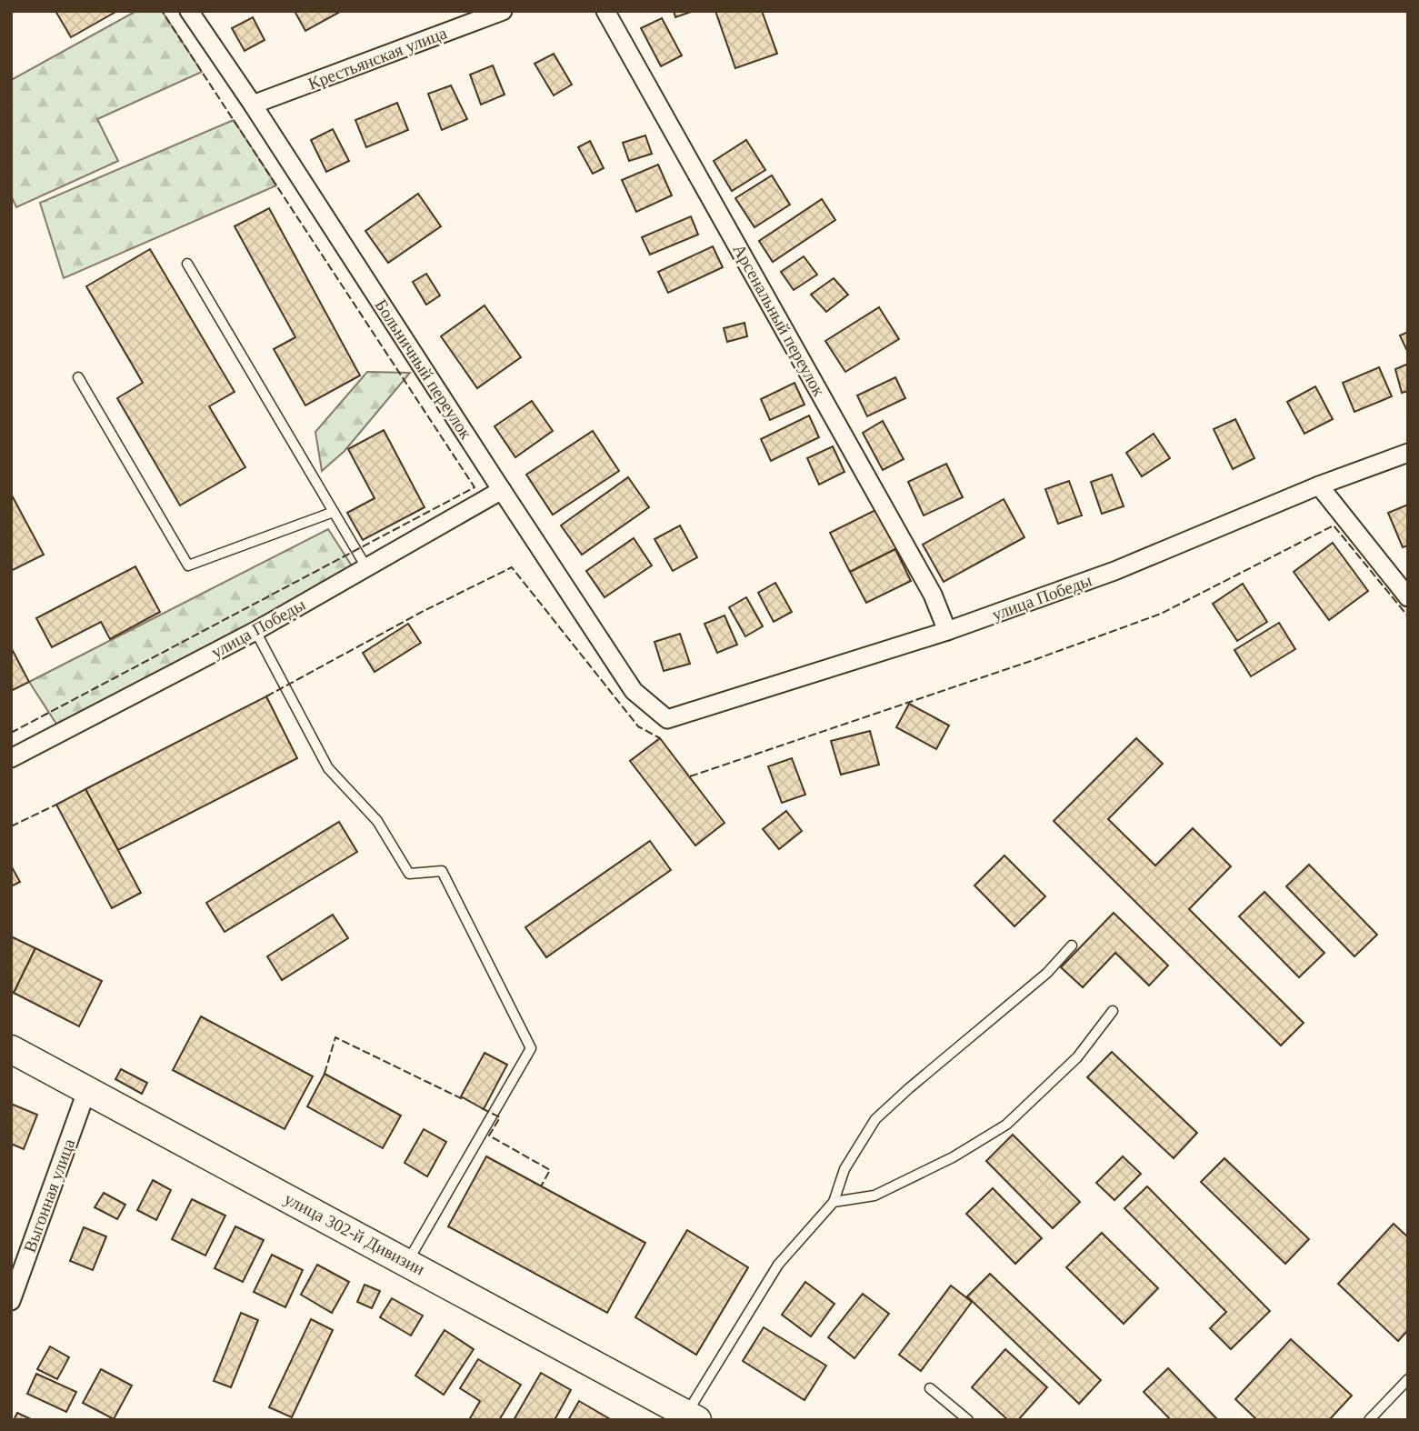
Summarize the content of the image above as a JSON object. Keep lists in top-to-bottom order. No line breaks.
{"streets":{"main road":["улица 302-й Дивизии"],"street":["Крестьянская улица","Арсенальный переулок","Больничный переулок","улица Победы","Выгонная улица"]},"crossings":[["Крестьянская улица","Больничный переулок"],["Арсенальный переулок","улица Победы"],["Больничный переулок","улица Победы"],["Выгонная улица","улица 302-й Дивизии"]]}
